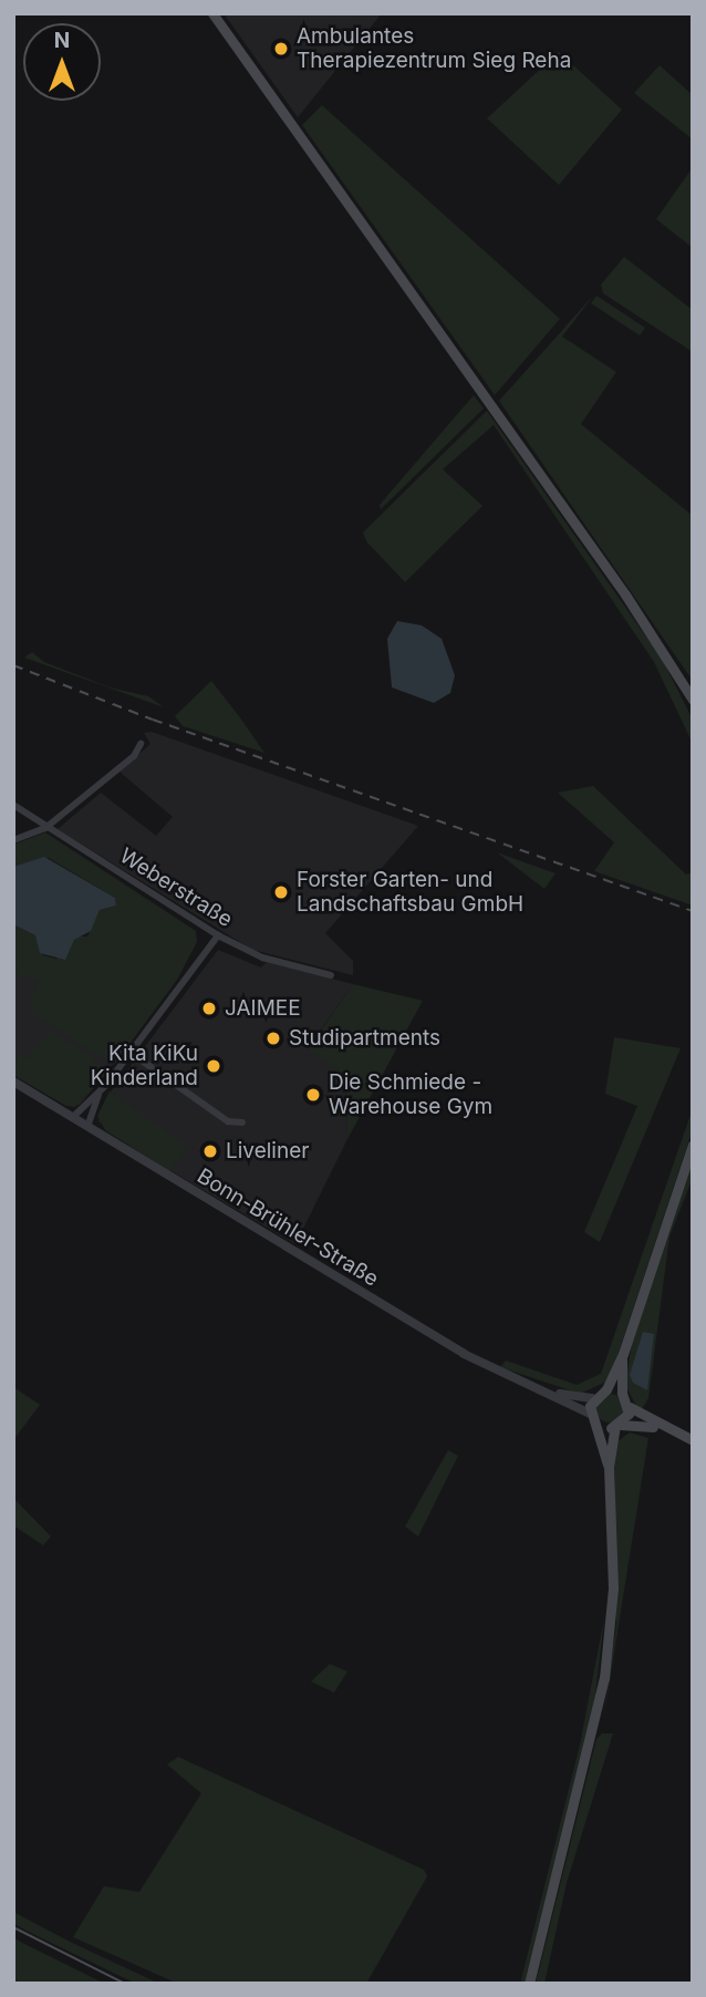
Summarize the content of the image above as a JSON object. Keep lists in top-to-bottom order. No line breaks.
{"streets":{"street":["Weberstraße","Bonn-Brühler-Straße"]},"places":["Ambulantes Therapiezentrum Sieg Reha","Forster Garten- und Landschaftsbau GmbH","JAIMEE","Studipartments","Kita KiKu Kinderland","Die Schmiede - Warehouse Gym","Liveliner"],"north":"top"}
